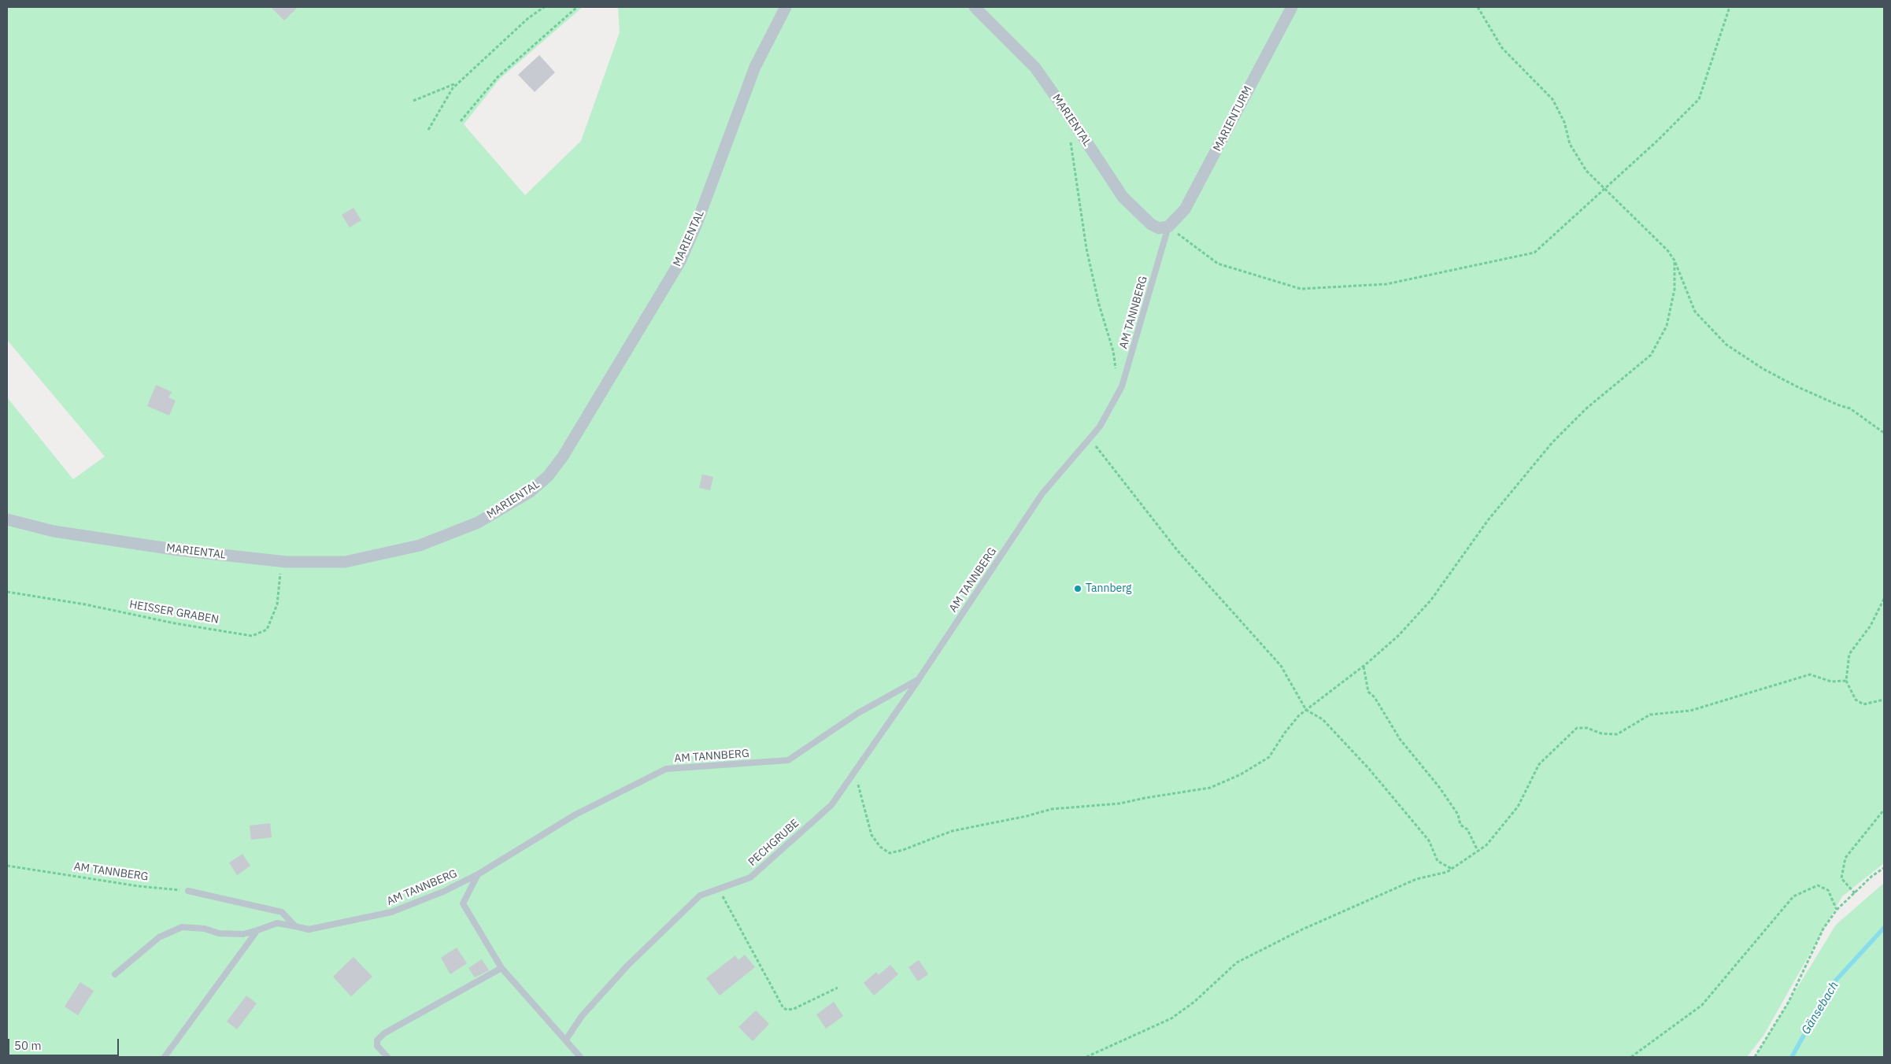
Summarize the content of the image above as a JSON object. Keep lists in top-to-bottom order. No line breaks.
{"streets":{"street":["MARIENTURM","MARIENTAL"],"lane":["AM TANNBERG","PECHGRUBE"],"path":["HEISSER GRABEN"]},"crossings":[["MARIENTURM","MARIENTAL"],["MARIENTURM","AM TANNBERG"],["MARIENTAL","AM TANNBERG"],["MARIENTAL","HEISSER GRABEN"],["AM TANNBERG","PECHGRUBE"]],"water":["Gänsebach"],"places":["Tannberg"],"scale_bar":"50 m"}
